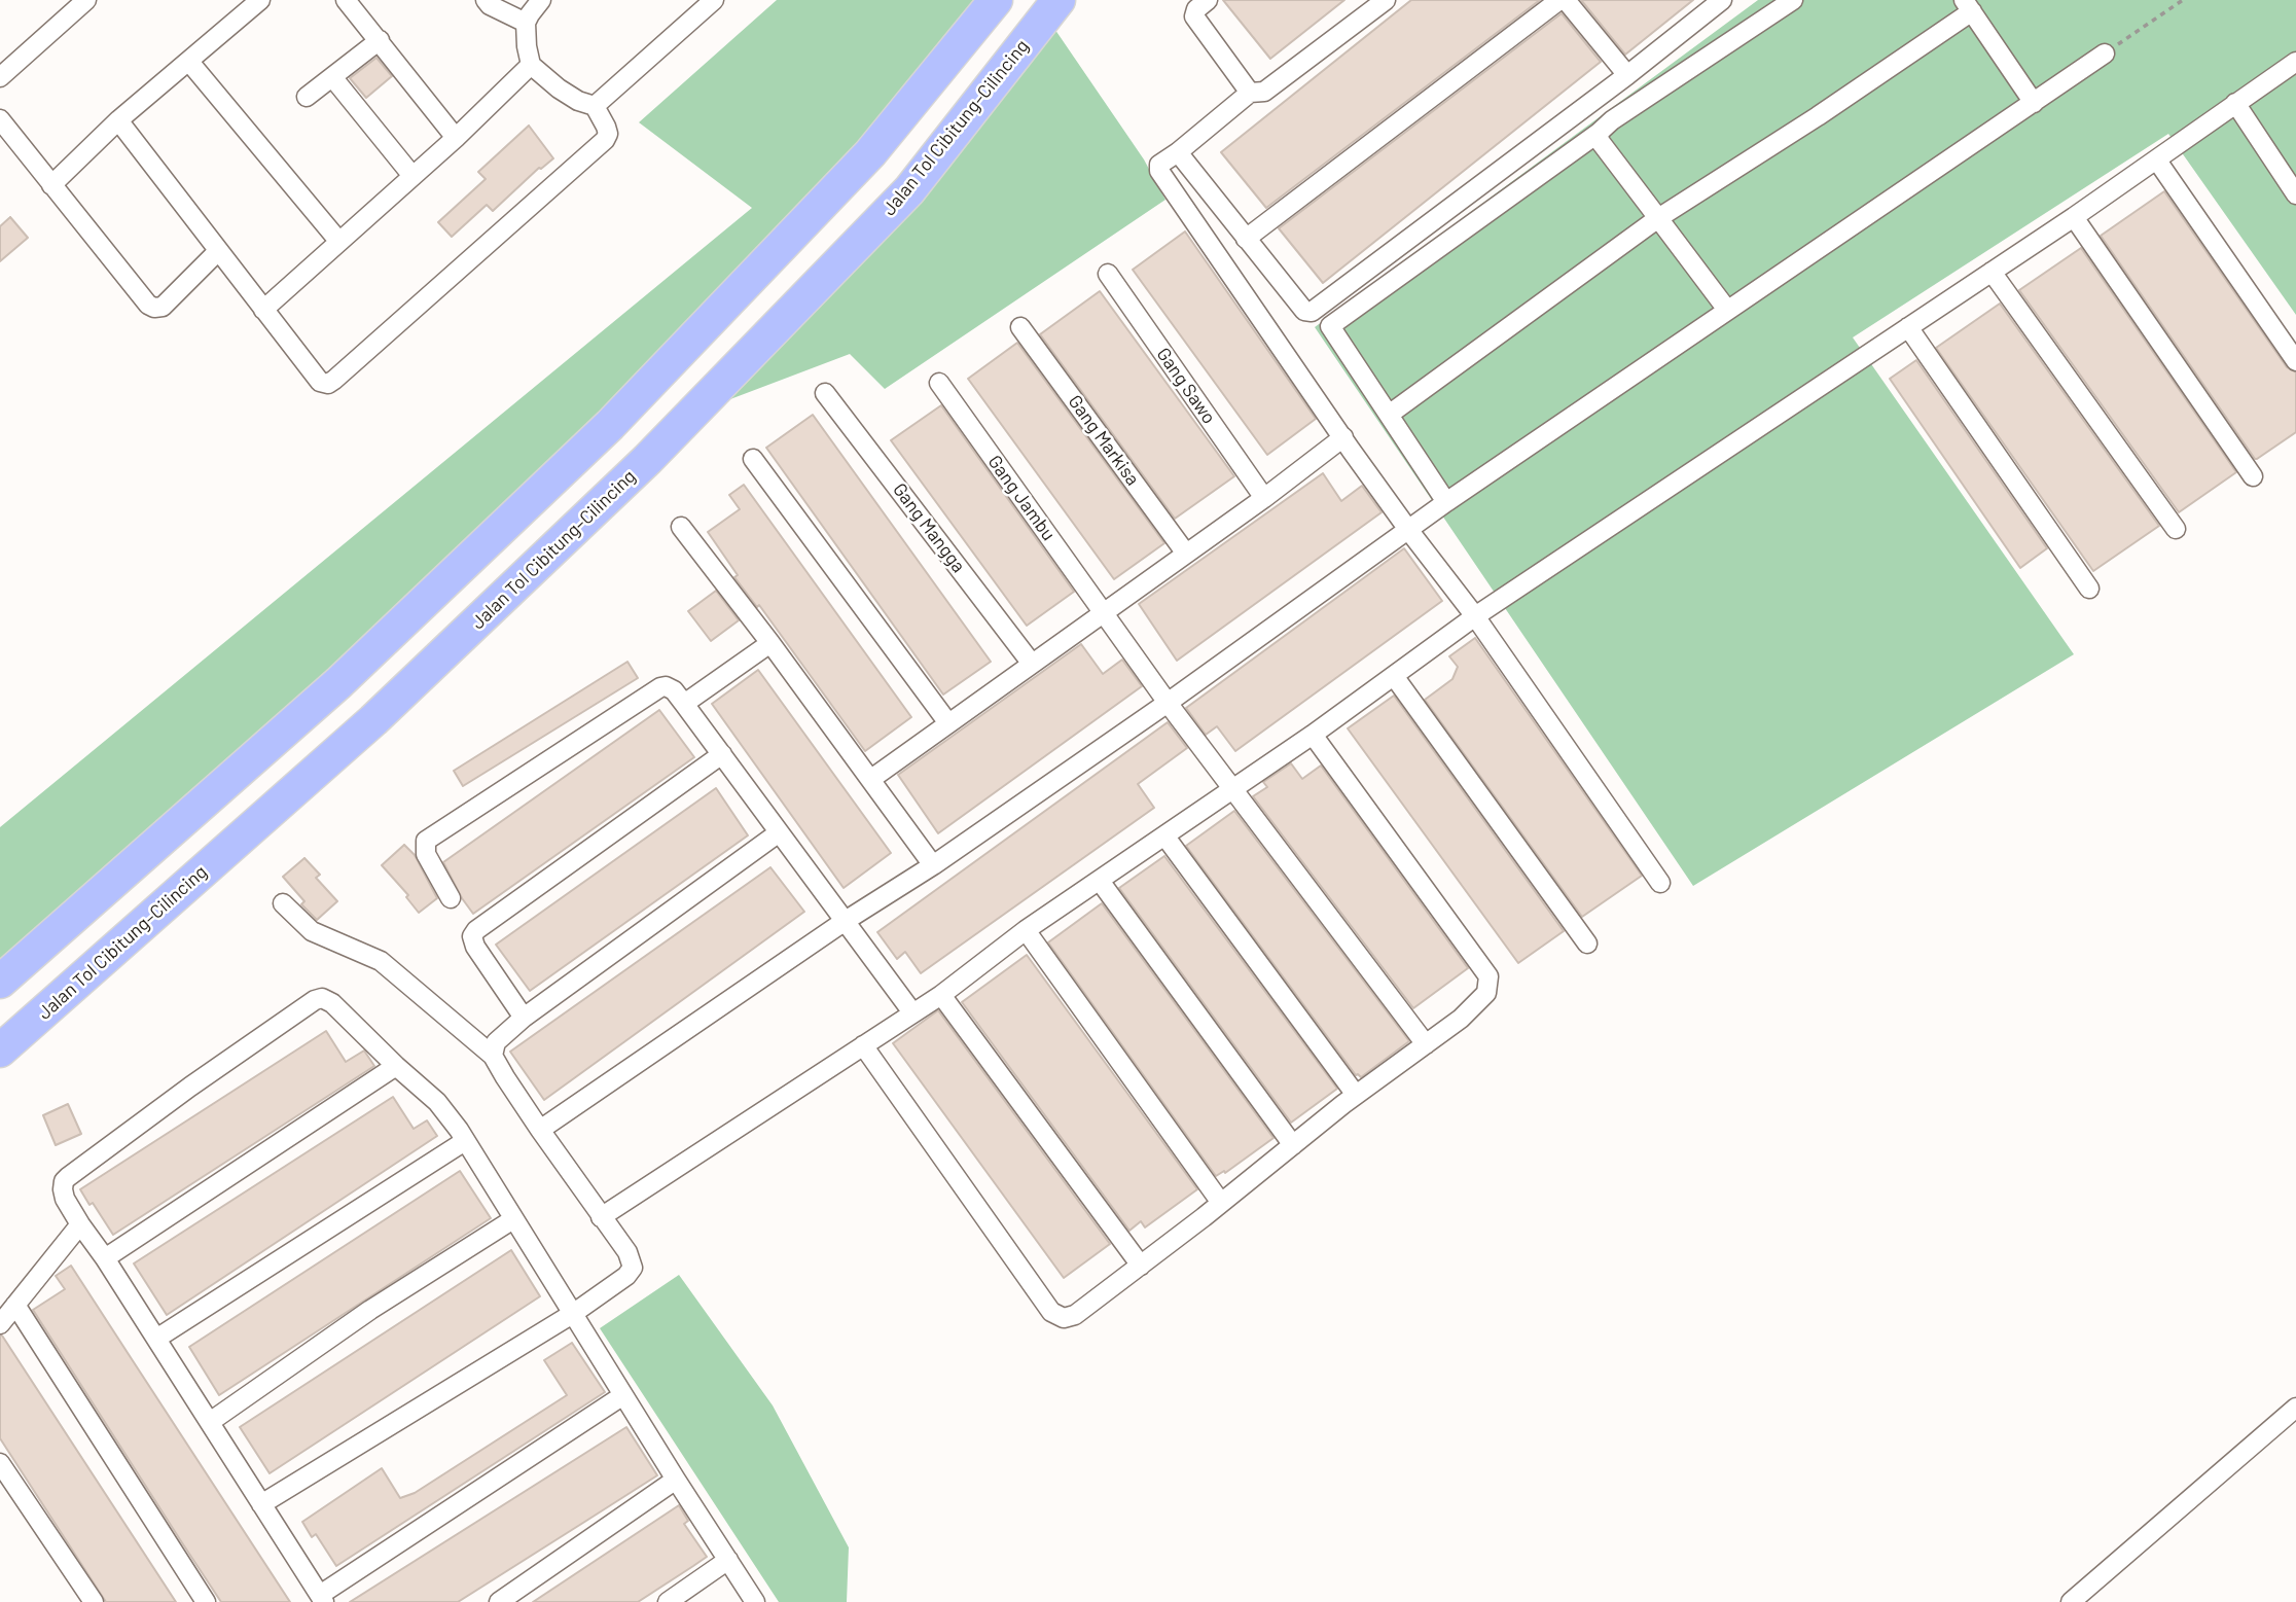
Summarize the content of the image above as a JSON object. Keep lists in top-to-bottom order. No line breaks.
{"streets":{"highway":["Jalan Tol Cibitung–Cilincing"],"street":["Gang Sawo","Gang Markisa","Gang Jambu","Gang Mangga"]}}
